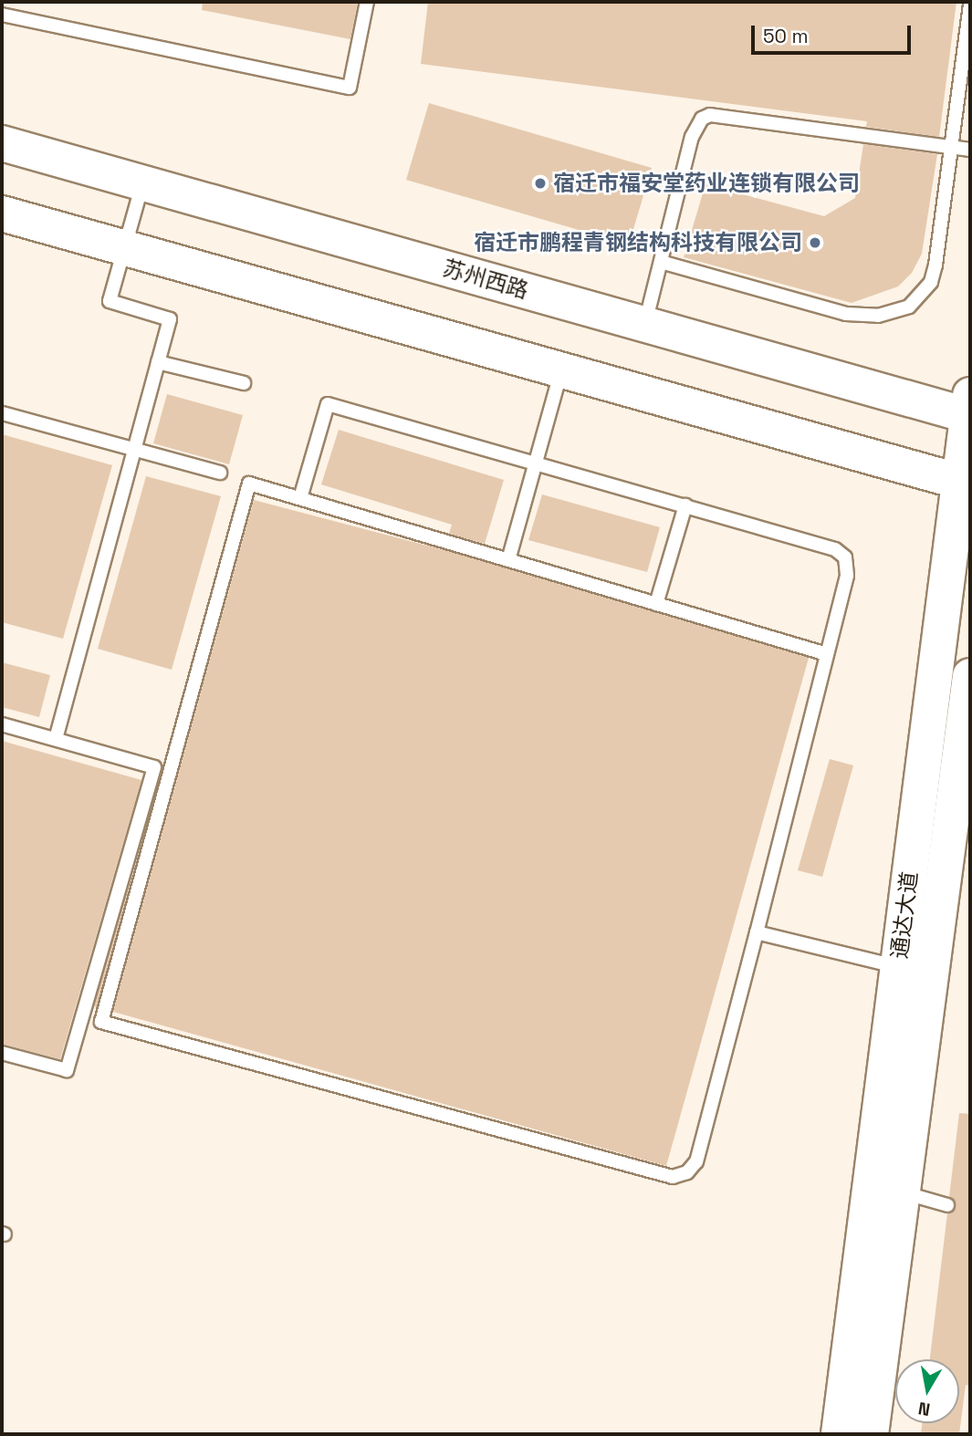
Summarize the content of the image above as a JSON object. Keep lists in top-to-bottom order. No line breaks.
{"streets":{"main road":["苏州西路","通达大道"]},"crossings":[["苏州西路","通达大道"]],"places":["宿迁市福安堂药业连锁有限公司","宿迁市鹏程青钢结构科技有限公司"],"scale_bar":"50 m","north":"bottom"}
